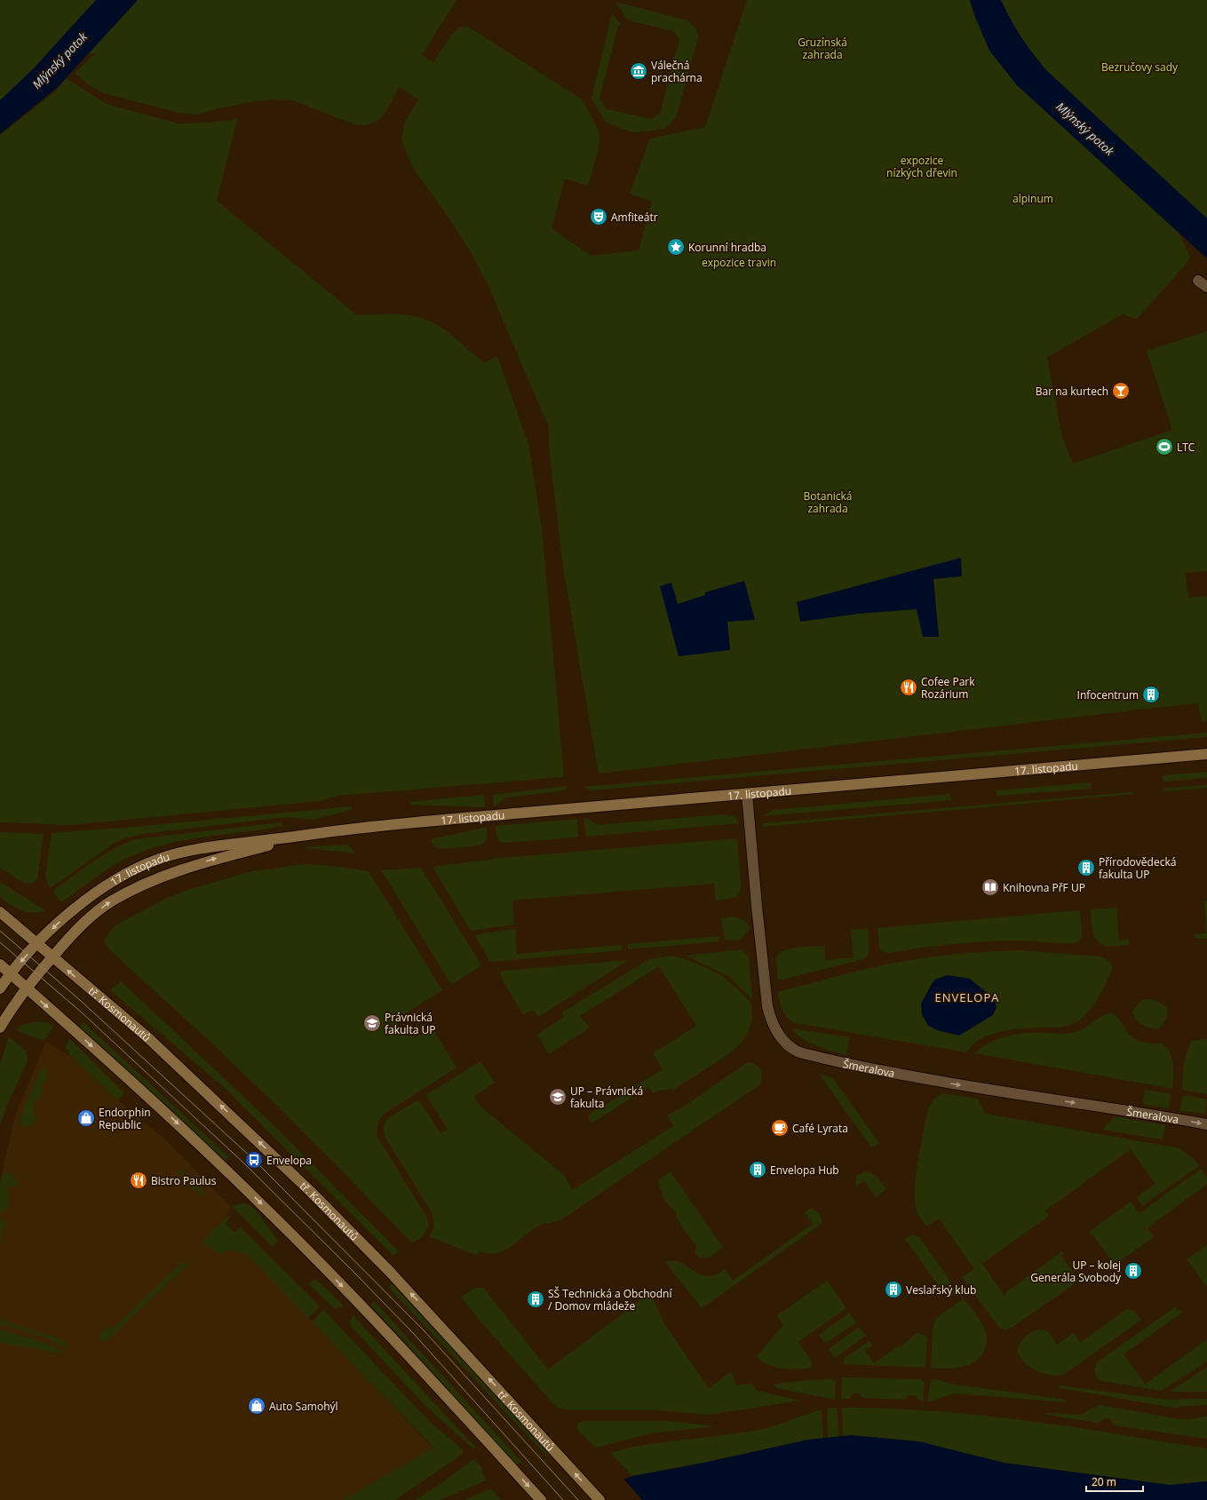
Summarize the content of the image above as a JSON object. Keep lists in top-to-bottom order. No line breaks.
{"streets":{"street":["17. listopadu","tř. Kosmonautů","Šmeralova"]},"crossings":[["17. listopadu","tř. Kosmonautů"],["17. listopadu","Šmeralova"]],"one_way":["Šmeralova"],"districts":["ENVELOPA"],"water":["Mlýnský potok"],"parks":["Gruzínská zahrada","Bezručovy sady","expozice nízkých dřevin","alpinum","expozice travin","Botanická zahrada"],"places":{"museum":["Válečná prachárna"],"theatre":["Amfiteátr"],"place":["Korunní hradba"],"bar":["Bar na kurtech"],"sports":["LTC"],"restaurant":["Cofee Park Rozárium","Bistro Paulus"],"building":["Infocentrum","Přírodovědecká fakulta UP","Envelopa Hub","UP – kolej Generála Svobody","Veslařský klub","SŠ Technická a Obchodní / Domov mládeže"],"library":["Knihovna PřF UP"],"school or university":["Právnická fakulta UP","UP – Právnická fakulta"],"shop":["Endorphin Republic","Auto Samohýl"],"cafe":["Café Lyrata"],"bus stop":["Envelopa"]},"scale_bar":"20 m"}
